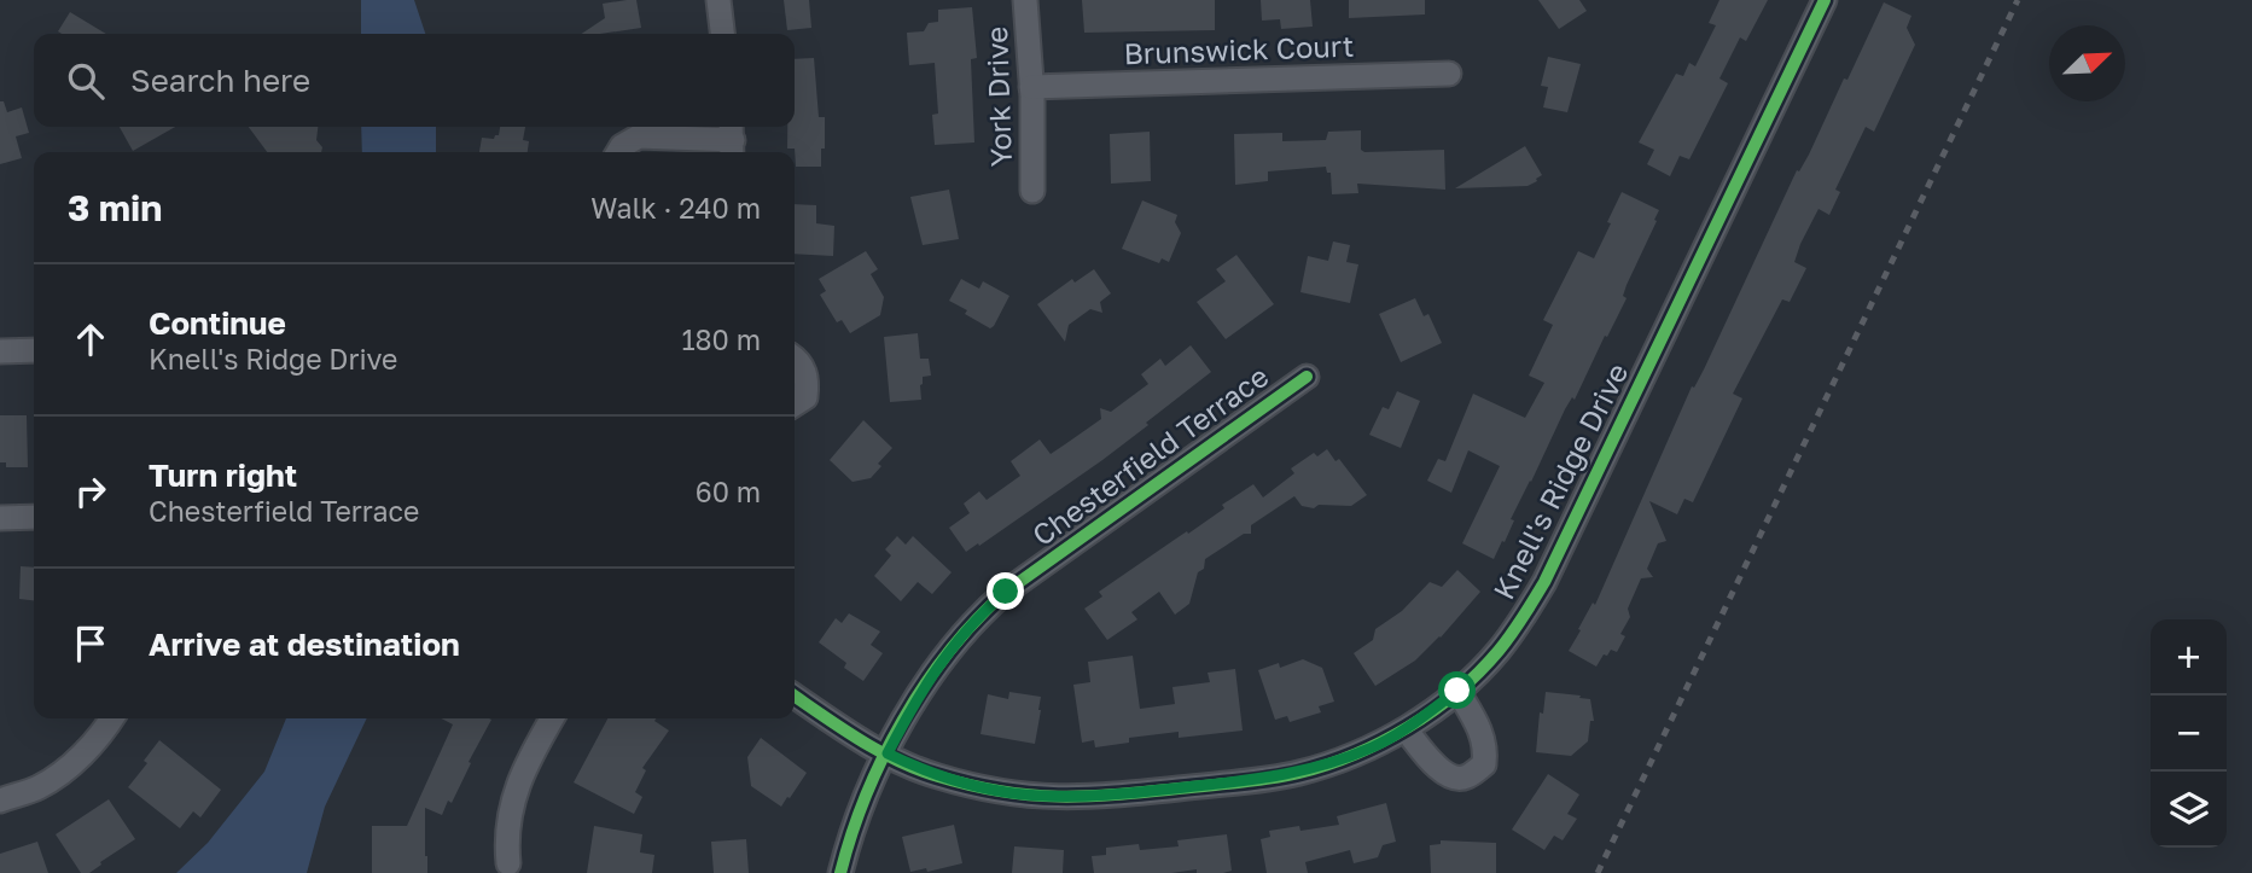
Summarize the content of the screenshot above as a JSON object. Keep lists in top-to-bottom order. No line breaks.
{"streets":{"street":["Brunswick Court","York Drive","Chesterfield Terrace","Knell's Ridge Drive"]},"crossings":[["Brunswick Court","York Drive"],["Chesterfield Terrace","Knell's Ridge Drive"]],"north":"top right","page":{"search":"Search here","heading":["3 min","Walk · 240 m"],"list":[["Continue","Knell's Ridge Drive","180 m"],["Turn right","Chesterfield Terrace","60 m"],"Arrive at destination"],"map_buttons":["+","−"]}}
